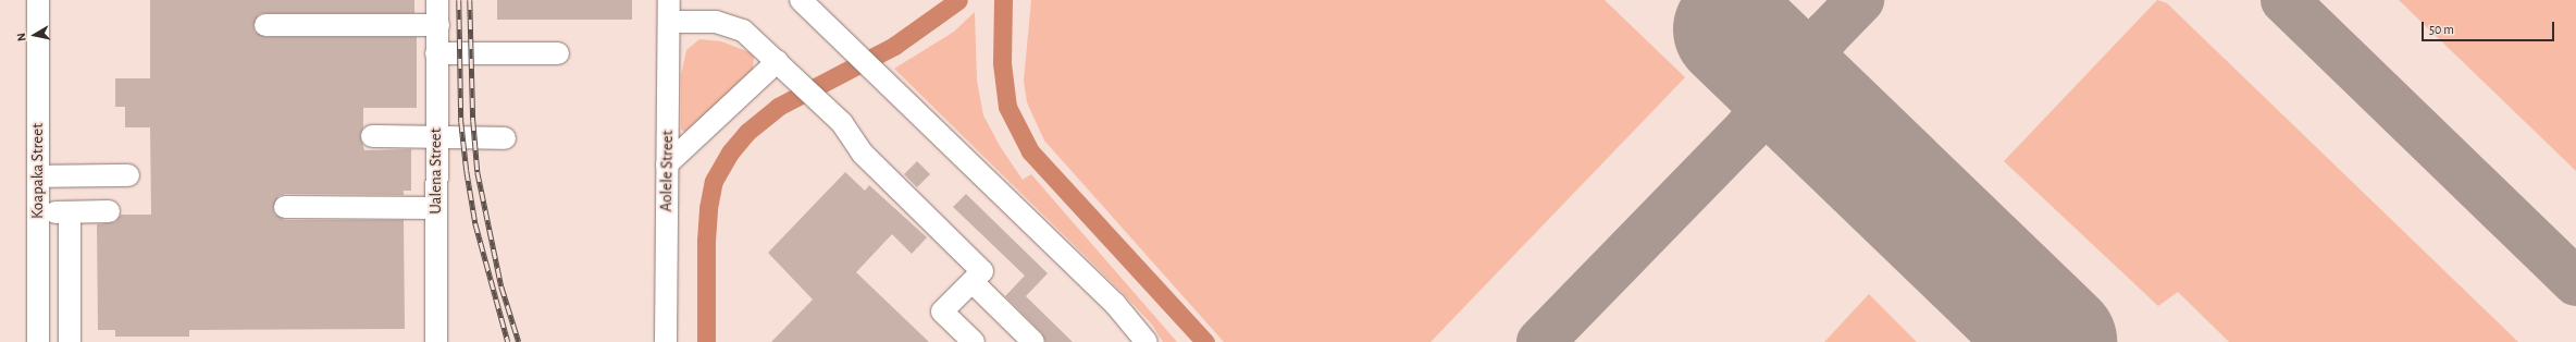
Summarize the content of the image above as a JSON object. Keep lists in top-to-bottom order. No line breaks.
{"streets":{"street":["Koapaka Street","Ualena Street","Aolele Street"]},"scale_bar":"50 m","north":"left"}
